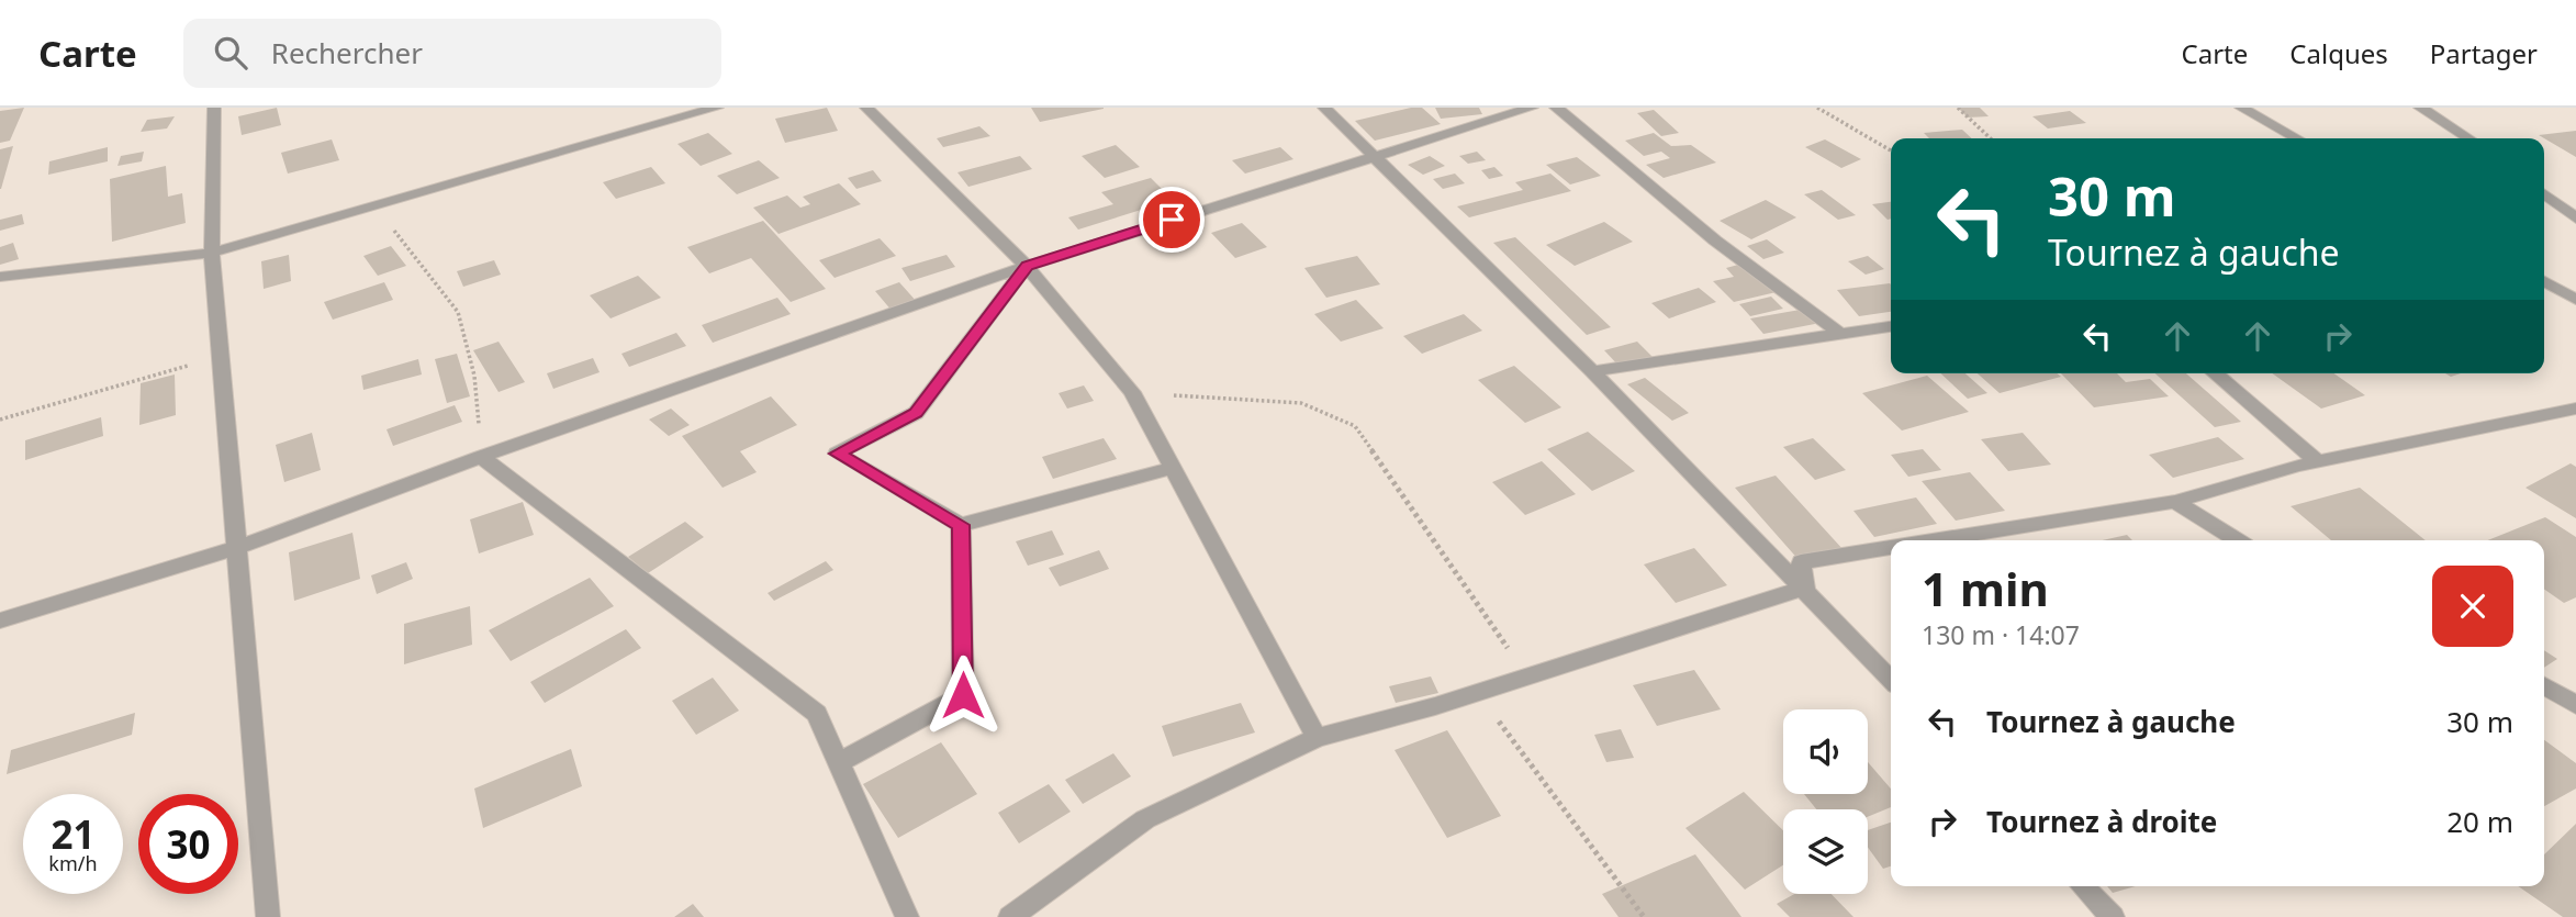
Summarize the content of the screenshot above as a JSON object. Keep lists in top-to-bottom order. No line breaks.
{"page":{"header":"Carte","search":"Rechercher","nav":["Carte","Calques","Partager"],"turn":["30 m","Tournez à gauche"],"heading":["1 min","130 m · 14:07"],"list":[{"name":"Tournez à gauche","value":"30 m"},{"name":"Tournez à droite","value":"20 m"}],"speed":"21 km/h","limit":"30"}}
